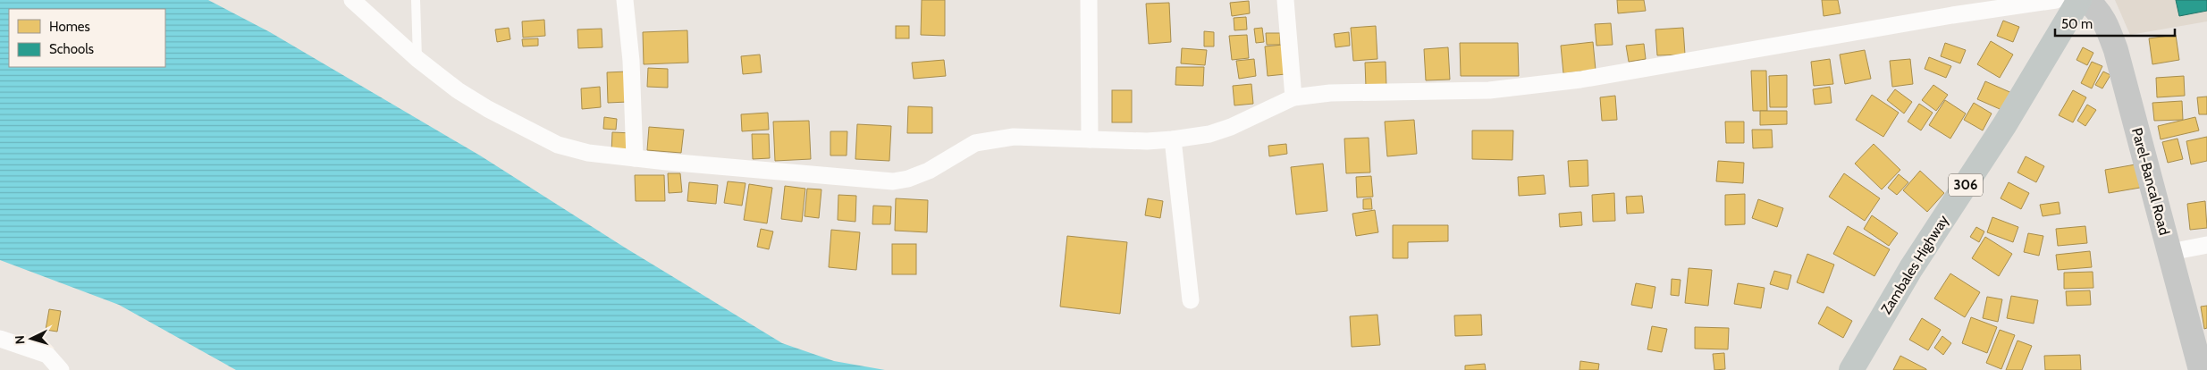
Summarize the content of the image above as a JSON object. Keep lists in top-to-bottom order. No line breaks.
{"streets":{"main road":["Parel-Bancal Road","306","Zambales Highway"]},"legend":["Homes","Schools"],"scale_bar":"50 m","north":"left"}
